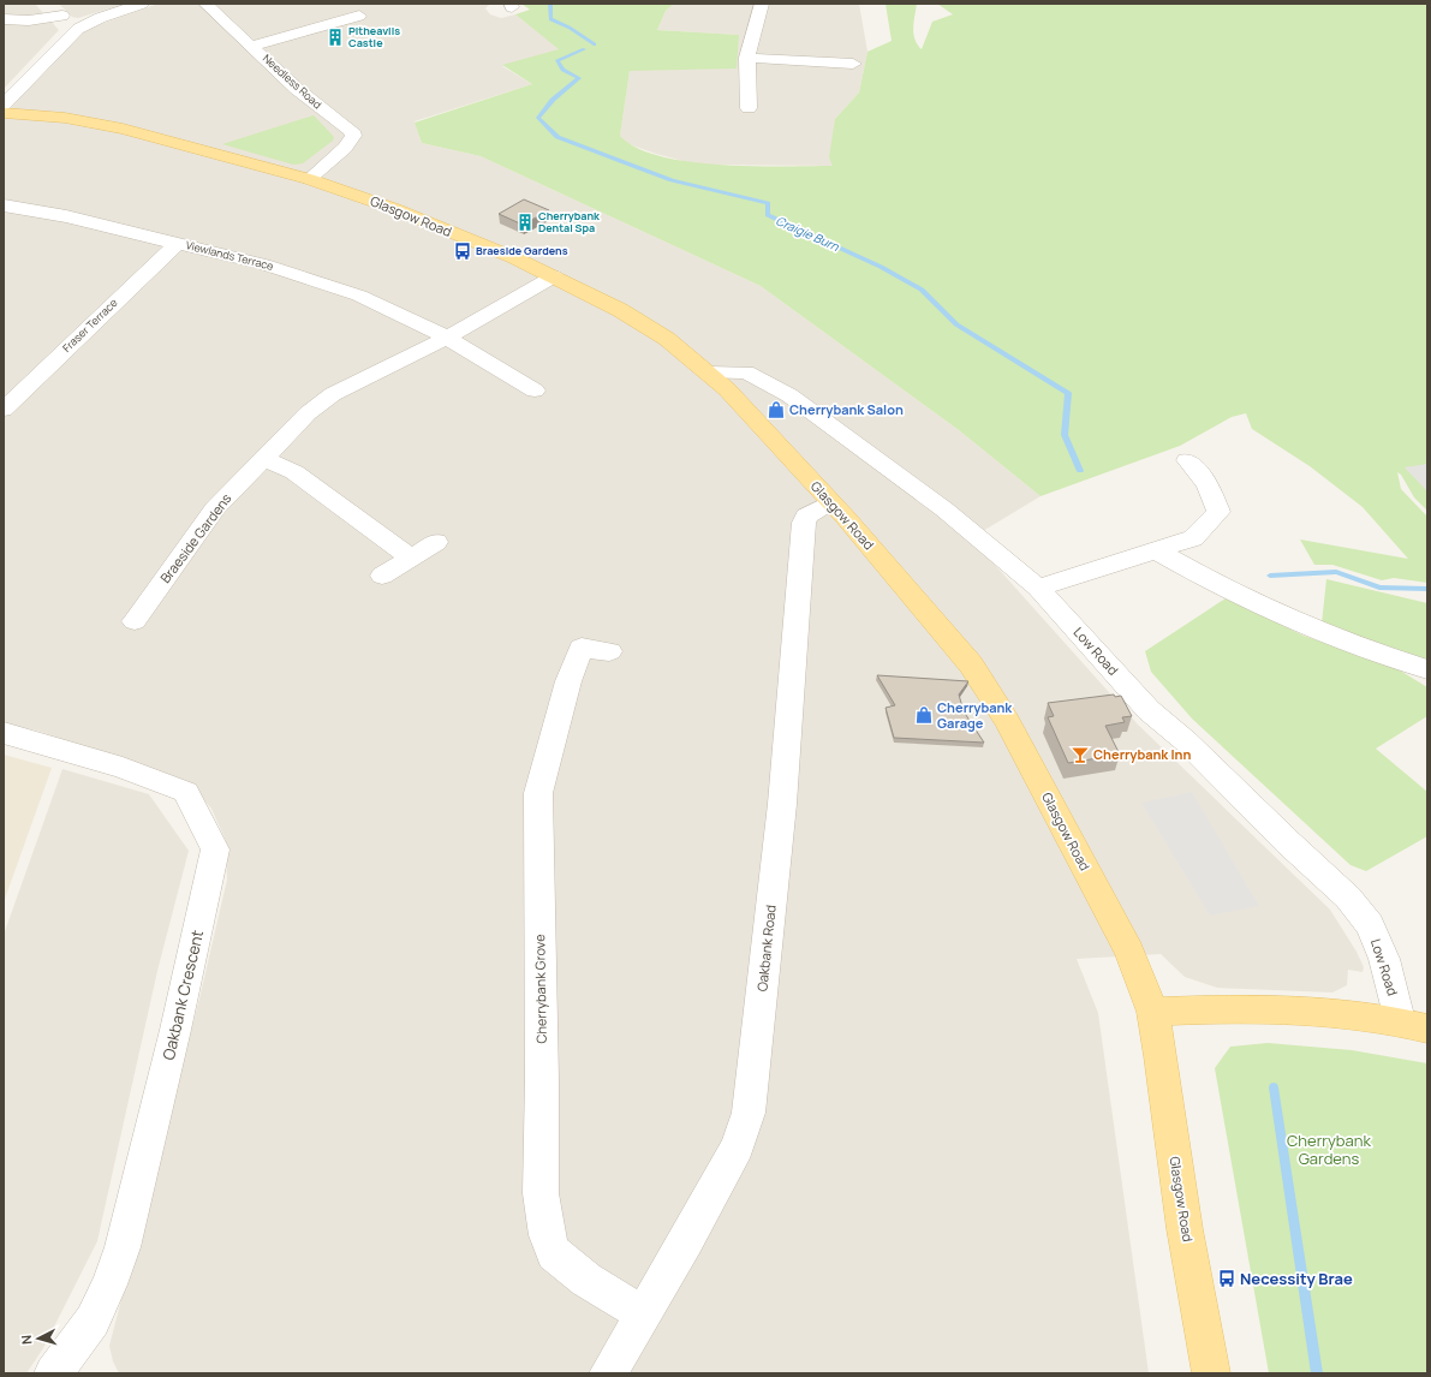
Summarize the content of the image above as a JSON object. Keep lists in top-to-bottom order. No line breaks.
{"streets":{"main road":["Glasgow Road"],"street":["Needless Road","Viewlands Terrace","Fraser Terrace","Braeside Gardens","Low Road","Oakbank Road","Cherrybank Grove","Oakbank Crescent"]},"crossings":[["Needless Road","Glasgow Road"],["Glasgow Road","Low Road"],["Glasgow Road","Oakbank Road"],["Viewlands Terrace","Fraser Terrace"],["Viewlands Terrace","Braeside Gardens"],["Oakbank Road","Cherrybank Grove"]],"water":["Craigie Burn"],"parks":["Cherrybank Gardens"],"places":{"building":["Pitheavlis Castle","Cherrybank Dental Spa"],"bus stop":["Braeside Gardens","Necessity Brae"],"shop":["Cherrybank Salon","Cherrybank Garage"],"bar":["Cherrybank Inn"]},"north":"left"}
